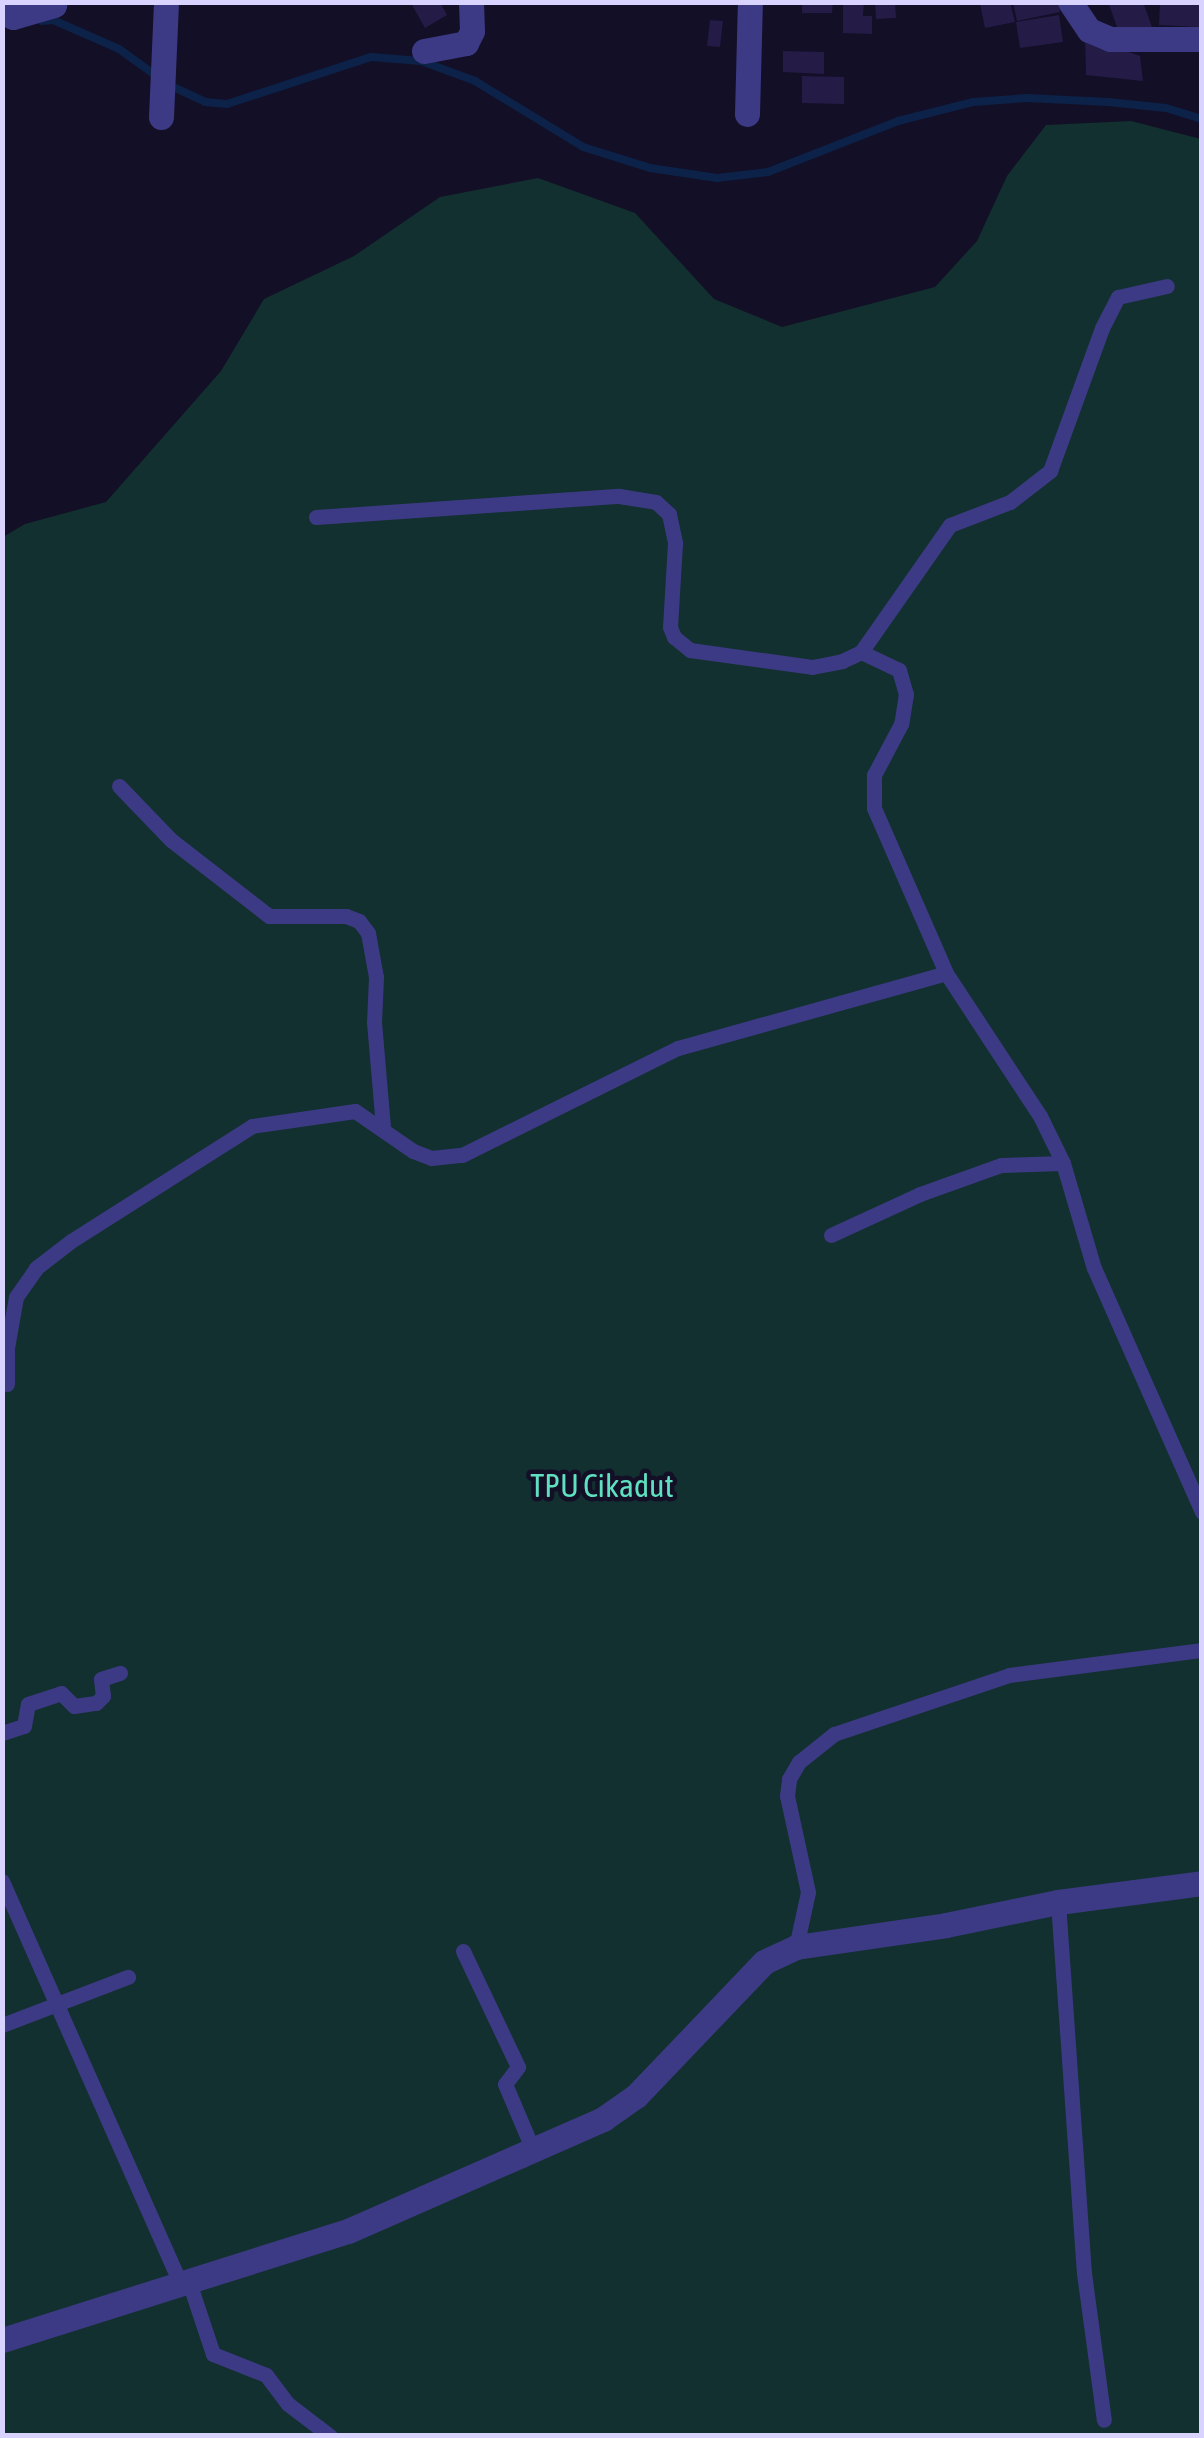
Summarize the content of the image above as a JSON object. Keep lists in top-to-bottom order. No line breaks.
{"parks":["TPU Cikadut"]}
